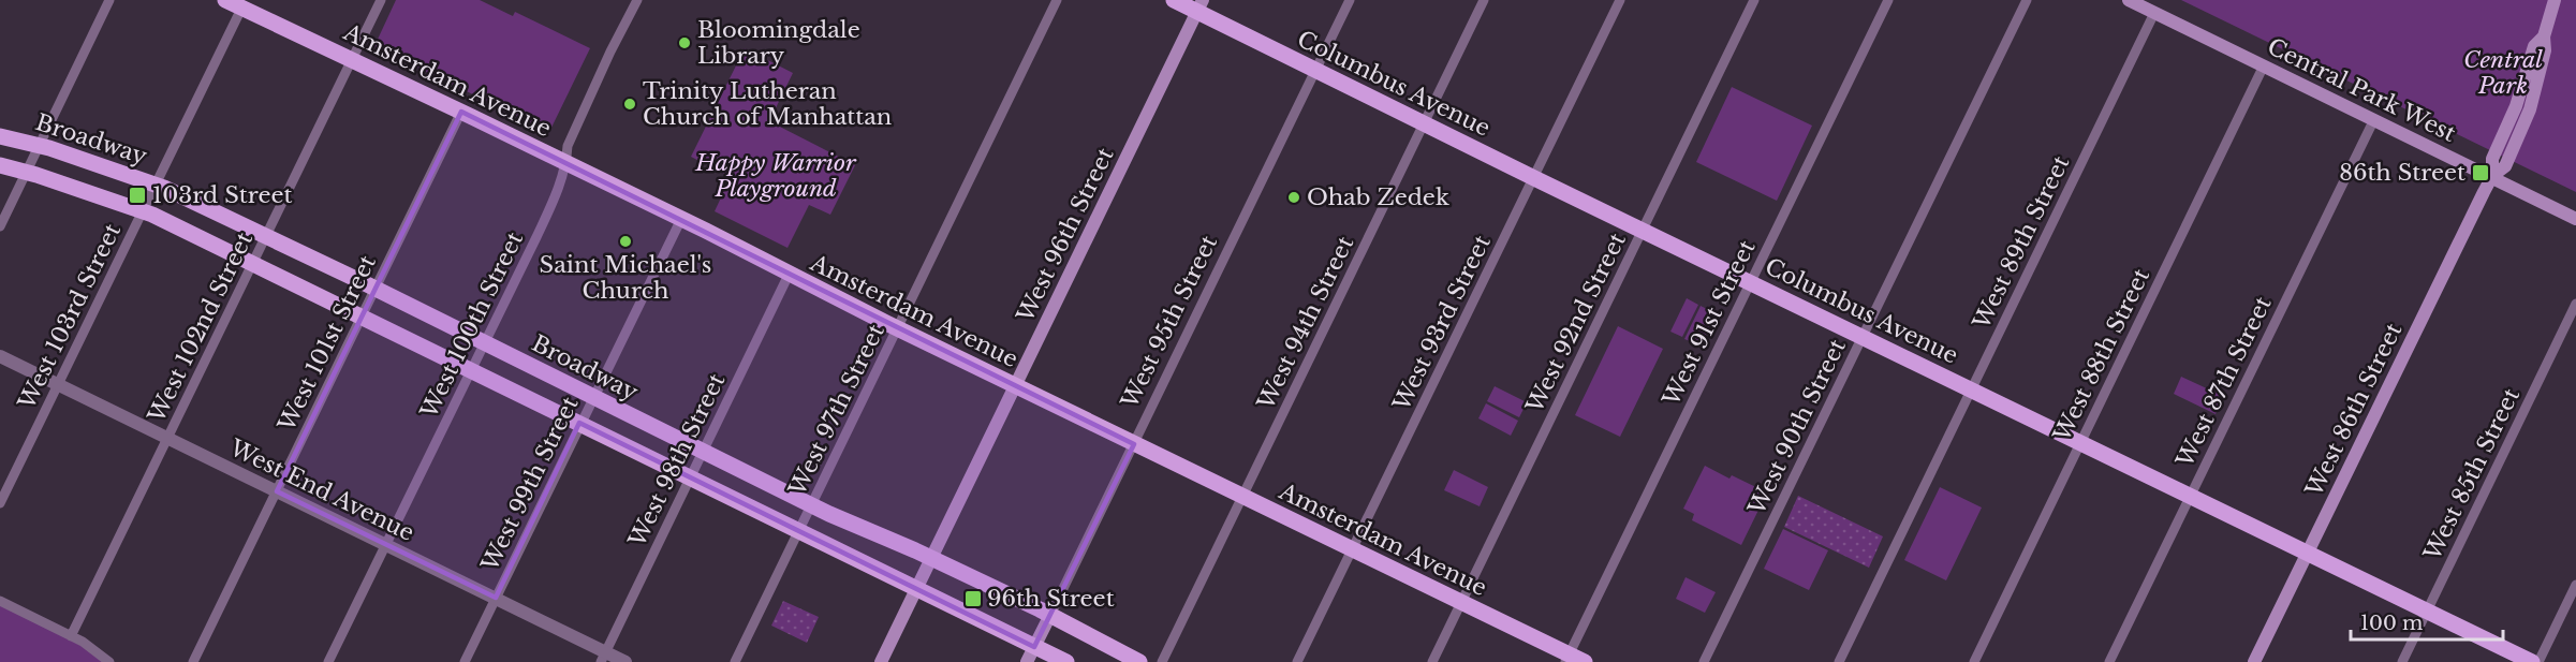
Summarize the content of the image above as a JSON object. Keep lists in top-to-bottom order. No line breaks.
{"streets":{"main road":["Amsterdam Avenue","Columbus Avenue","Central Park West","Broadway","West 96th Street","West 95th Street","West 86th Street"],"street":["West 89th Street","West 103rd Street","West 94th Street","West 93rd Street","West 92nd Street","West 91st Street","West 100th Street","West 102nd Street","West 101st Street","West 88th Street","West 87th Street","West 97th Street","West 90th Street","West 98th Street","West 85th Street","West 99th Street","West End Avenue"]},"crossings":[["Amsterdam Avenue","West 96th Street"],["Amsterdam Avenue","West 103rd Street"],["Amsterdam Avenue","West 95th Street"],["Amsterdam Avenue","West 94th Street"],["Amsterdam Avenue","West 93rd Street"],["Amsterdam Avenue","West 92nd Street"],["Amsterdam Avenue","West 91st Street"],["Amsterdam Avenue","West 100th Street"],["Amsterdam Avenue","West 102nd Street"],["Amsterdam Avenue","West 101st Street"],["Amsterdam Avenue","West 97th Street"],["Amsterdam Avenue","West 98th Street"],["Amsterdam Avenue","West 99th Street"],["Columbus Avenue","West 96th Street"],["Columbus Avenue","West 89th Street"],["Columbus Avenue","West 95th Street"],["Columbus Avenue","West 94th Street"],["Columbus Avenue","West 93rd Street"],["Columbus Avenue","West 92nd Street"],["Columbus Avenue","West 91st Street"],["Columbus Avenue","West 88th Street"],["Columbus Avenue","West 87th Street"],["Columbus Avenue","West 86th Street"],["Columbus Avenue","West 90th Street"],["Columbus Avenue","West 85th Street"],["Central Park West","West 89th Street"],["Central Park West","West 88th Street"],["Central Park West","West 87th Street"],["Central Park West","West 86th Street"],["Broadway","West 96th Street"],["Broadway","West 103rd Street"],["Broadway","West 95th Street"],["Broadway","West 100th Street"],["Broadway","West 102nd Street"],["Broadway","West 101st Street"],["Broadway","West 97th Street"],["Broadway","West 98th Street"],["Broadway","West 99th Street"],["West 103rd Street","West End Avenue"],["West 100th Street","West End Avenue"],["West 102nd Street","West End Avenue"],["West 101st Street","West End Avenue"],["West 98th Street","West End Avenue"],["West 99th Street","West End Avenue"]],"parks":["Central Park","Happy Warrior Playground"],"places":{"other":["Bloomingdale Library","Trinity Lutheran Church of Manhattan","Ohab Zedek","Saint Michael's Church"],"transit":["86th Street","103rd Street","96th Street"]},"scale_bar":"100 m"}
